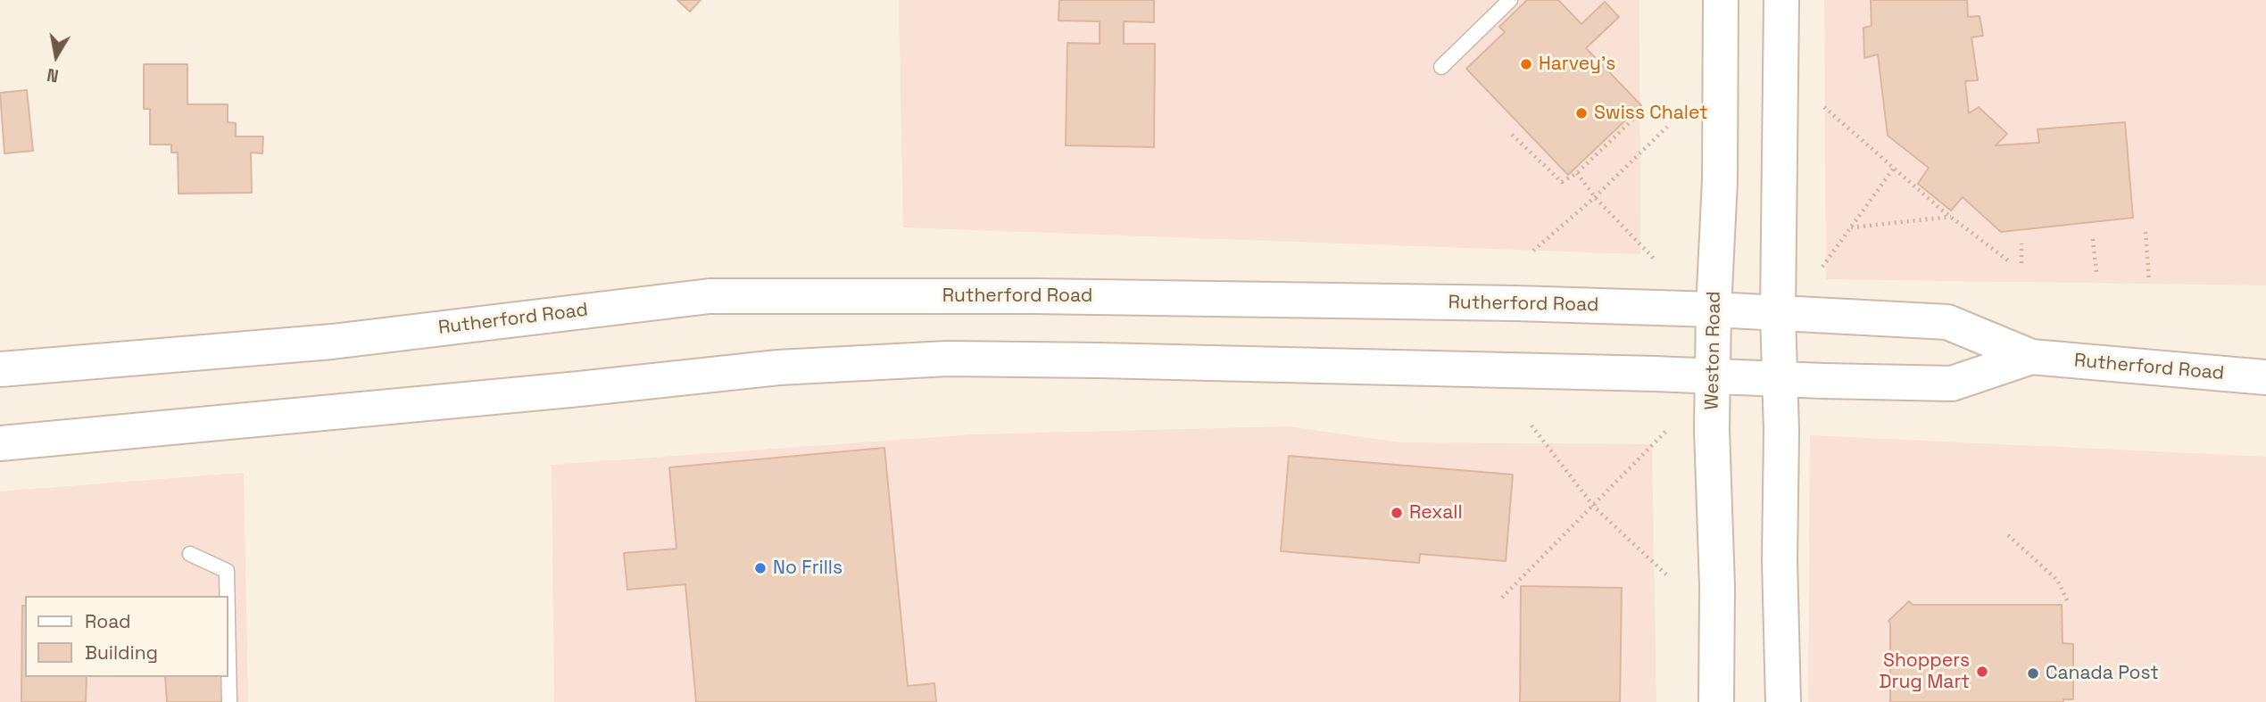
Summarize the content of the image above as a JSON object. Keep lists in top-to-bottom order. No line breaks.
{"streets":{"main road":["Rutherford Road","Weston Road"]},"crossings":[["Rutherford Road","Weston Road"]],"places":["Harvey's","Swiss Chalet","Rexall","No Frills","Shoppers Drug Mart","Canada Post"],"legend":["Road","Building"],"north":"bottom"}
